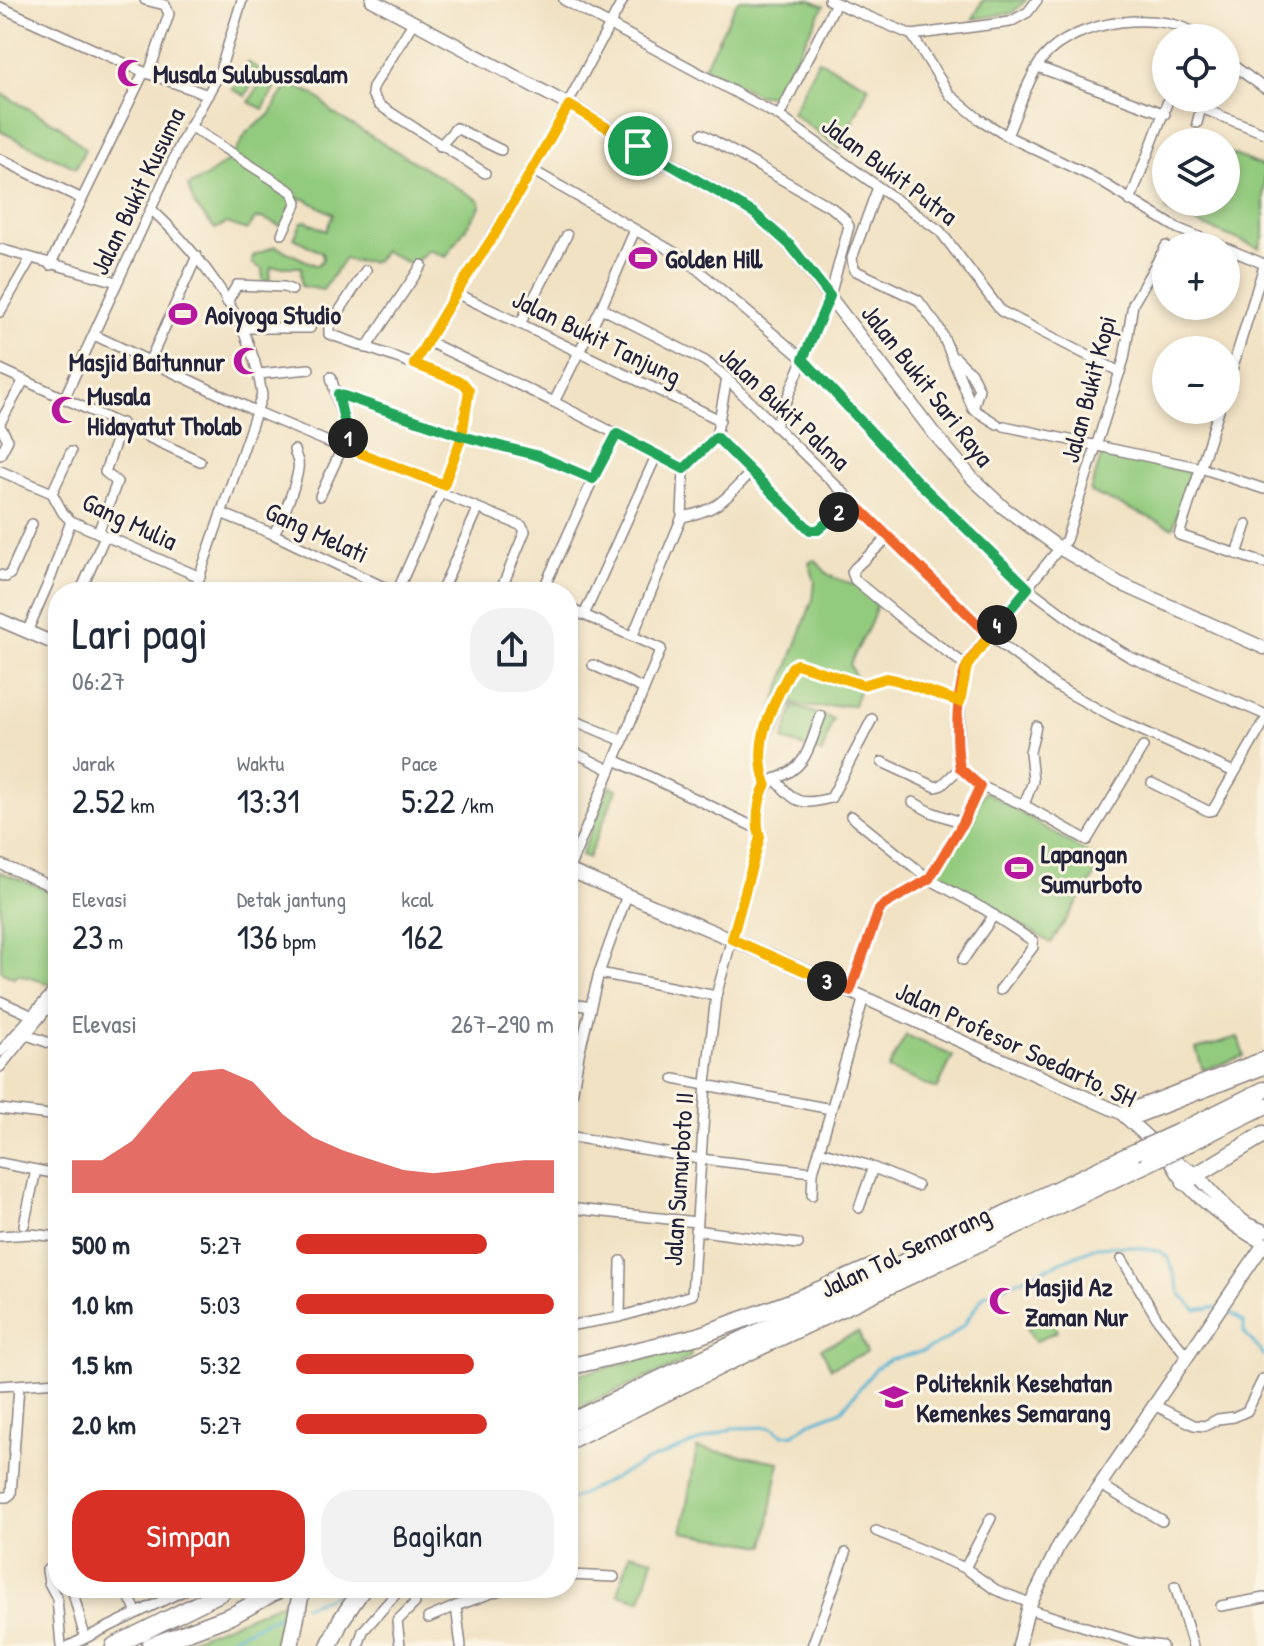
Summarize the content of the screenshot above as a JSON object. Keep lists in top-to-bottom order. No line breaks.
{"streets":{"highway":["Jalan Tol Semarang"],"street":["Jalan Bukit Putra","Jalan Bukit Kusuma","Jalan Bukit Tanjung","Jalan Bukit Sari Raya","Jalan Bukit Kopi","Jalan Bukit Palma","Gang Mulia","Gang Melati","Jalan Profesor Soedarto, SH","Jalan Sumurboto II"]},"crossings":[["Jalan Bukit Putra","Jalan Bukit Kopi"],["Jalan Bukit Sari Raya","Jalan Bukit Kopi"],["Jalan Bukit Kopi","Jalan Bukit Palma"],["Jalan Profesor Soedarto, SH","Jalan Sumurboto II"]],"places":{"mosque":["Musala Sulubussalam","Masjid Baitunnur","Musala Hidayatut Tholab","Masjid Az Zaman Nur"],"sports":["Golden Hill","Aoiyoga Studio","Lapangan Sumurboto"],"school or university":["Politeknik Kesehatan Kemenkes Semarang"]},"page":{"map_buttons":["+","−"],"pins":["1","2","4","3"],"heading":["Lari pagi","06:27"],"stats":[["Jarak","2.52 km"],["Waktu","13:31"],["Pace","5:22 /km"],["Elevasi","23 m"],["Detak jantung","136 bpm"],["kcal","162"]],"chart":["Elevasi","267–290 m"],"list":[{"name":"500 m","note":"5:27"},{"name":"1.0 km","note":"5:03"},{"name":"1.5 km","note":"5:32"},{"name":"2.0 km","note":"5:27"}],"buttons":["Simpan","Bagikan"]}}
